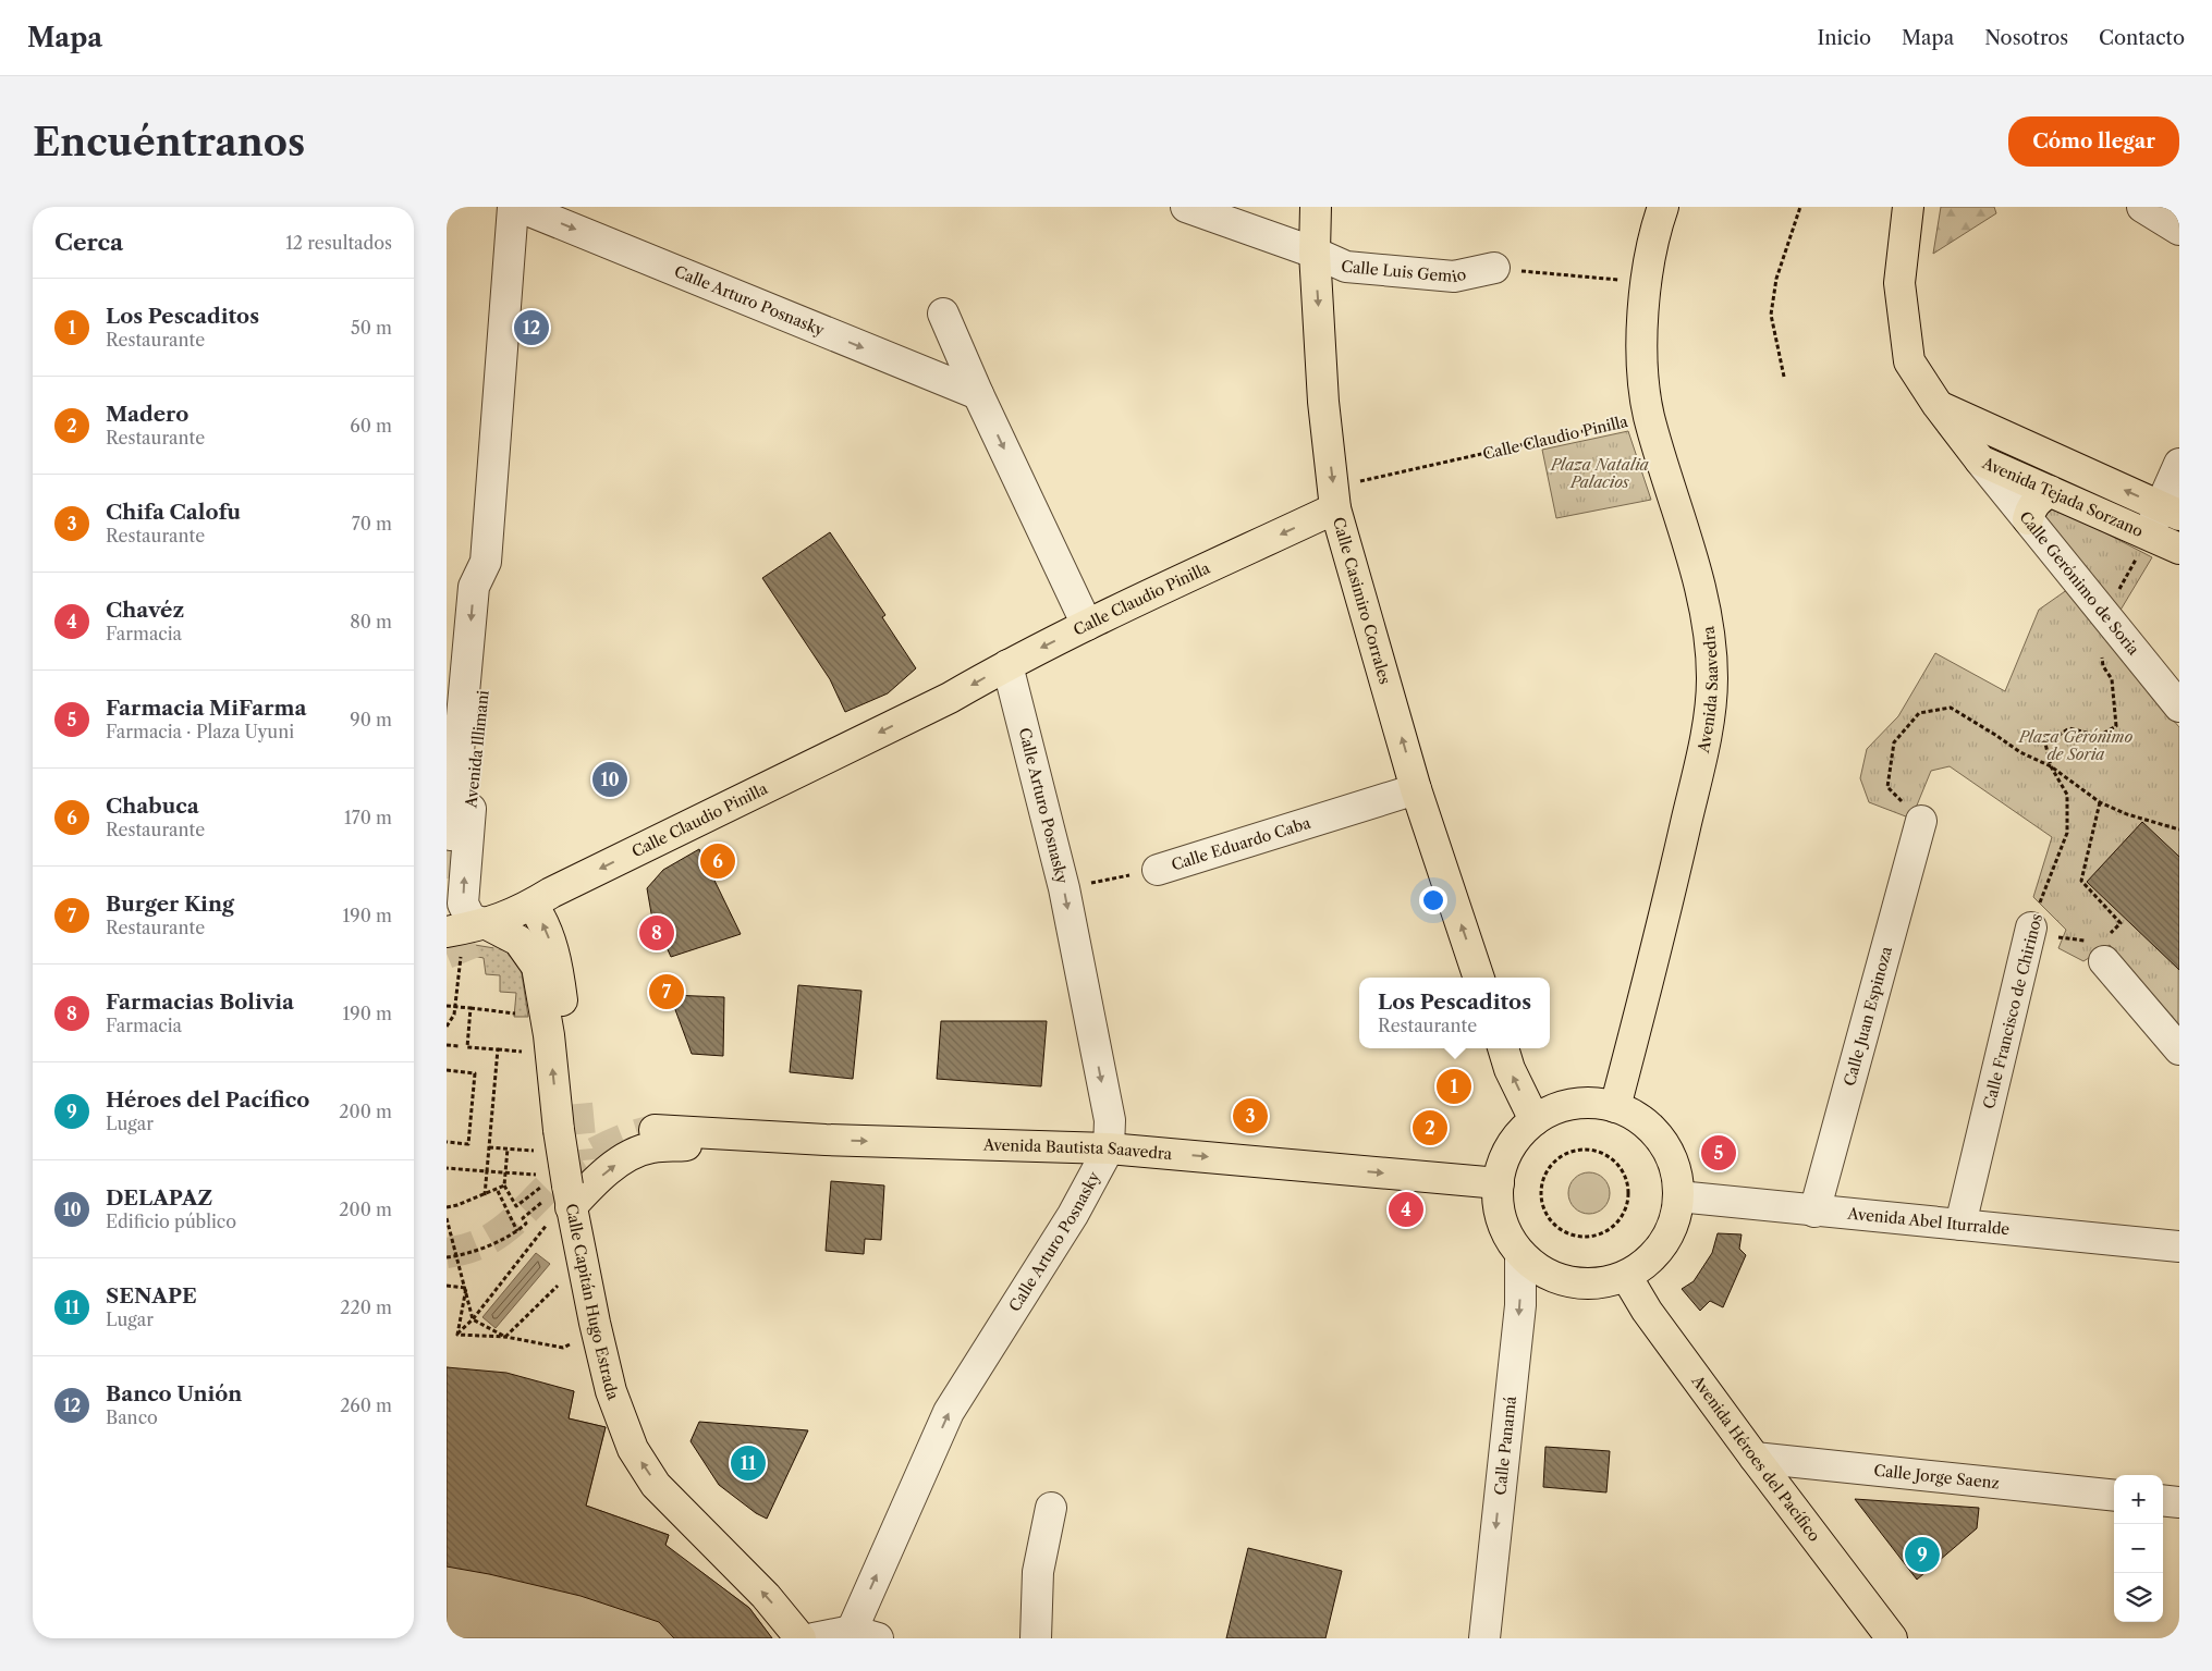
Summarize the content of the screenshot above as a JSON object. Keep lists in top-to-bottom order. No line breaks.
{"streets":{"main road":["Calle Claudio Pinilla","Avenida Tejada Sorzano","Calle Casimiro Corrales","Avenida Saavedra","Avenida Bautista Saavedra","Calle Capitán Hugo Estrada","Avenida Héroes del Pacífico"],"street":["Calle Luis Gemio","Calle Arturo Posnasky","Calle Gerónimo de Soria","Avenida Illimani","Calle Eduardo Caba","Calle Francisco de Chirinos","Calle Juan Espinoza","Avenida Abel Iturralde","Calle Panamá","Calle Jorge Saenz"]},"crossings":[["Calle Luis Gemio","Calle Casimiro Corrales"],["Calle Arturo Posnasky","Calle Claudio Pinilla"],["Calle Arturo Posnasky","Calle Eduardo Caba"],["Calle Arturo Posnasky","Avenida Bautista Saavedra"],["Calle Claudio Pinilla","Calle Casimiro Corrales"],["Calle Claudio Pinilla","Avenida Saavedra"],["Calle Claudio Pinilla","Avenida Illimani"],["Calle Claudio Pinilla","Calle Capitán Hugo Estrada"],["Avenida Tejada Sorzano","Calle Gerónimo de Soria"],["Avenida Tejada Sorzano","Calle Francisco de Chirinos"],["Calle Gerónimo de Soria","Calle Francisco de Chirinos"],["Calle Casimiro Corrales","Calle Eduardo Caba"],["Avenida Illimani","Calle Capitán Hugo Estrada"],["Calle Francisco de Chirinos","Avenida Abel Iturralde"],["Calle Juan Espinoza","Avenida Abel Iturralde"],["Avenida Héroes del Pacífico","Calle Jorge Saenz"]],"one_way":["Calle Claudio Pinilla","Avenida Bautista Saavedra","Calle Capitán Hugo Estrada","Calle Panamá"],"parks":["Plaza Natalia Palacios","Plaza Gerónimo de Soria"],"page":{"header":"Mapa","nav":["Inicio","Mapa","Nosotros","Contacto"],"buttons":"Cómo llegar","title":"Encuéntranos","heading":["Cerca","12 resultados"],"list":[{"mark":"1","name":"Los Pescaditos","note":"Restaurante","value":"50 m"},{"mark":"2","name":"Madero","note":"Restaurante","value":"60 m"},{"mark":"3","name":"Chifa Calofu","note":"Restaurante","value":"70 m"},{"mark":"4","name":"Chavéz","note":"Farmacia","value":"80 m"},{"mark":"5","name":"Farmacia MiFarma","note":"Farmacia · Plaza Uyuni","value":"90 m"},{"mark":"6","name":"Chabuca","note":"Restaurante","value":"170 m"},{"mark":"7","name":"Burger King","note":"Restaurante","value":"190 m"},{"mark":"8","name":"Farmacias Bolivia","note":"Farmacia","value":"190 m"},{"mark":"9","name":"Héroes del Pacífico","note":"Lugar","value":"200 m"},{"mark":"10","name":"DELAPAZ","note":"Edificio público","value":"200 m"},{"mark":"11","name":"SENAPE","note":"Lugar","value":"220 m"},{"mark":"12","name":"Banco Unión","note":"Banco","value":"260 m"}],"pins":["12","10","6","8","7","1","3","2","5","4","11","9"],"popup":["Los Pescaditos","Restaurante"],"map_buttons":["+","−"]}}
